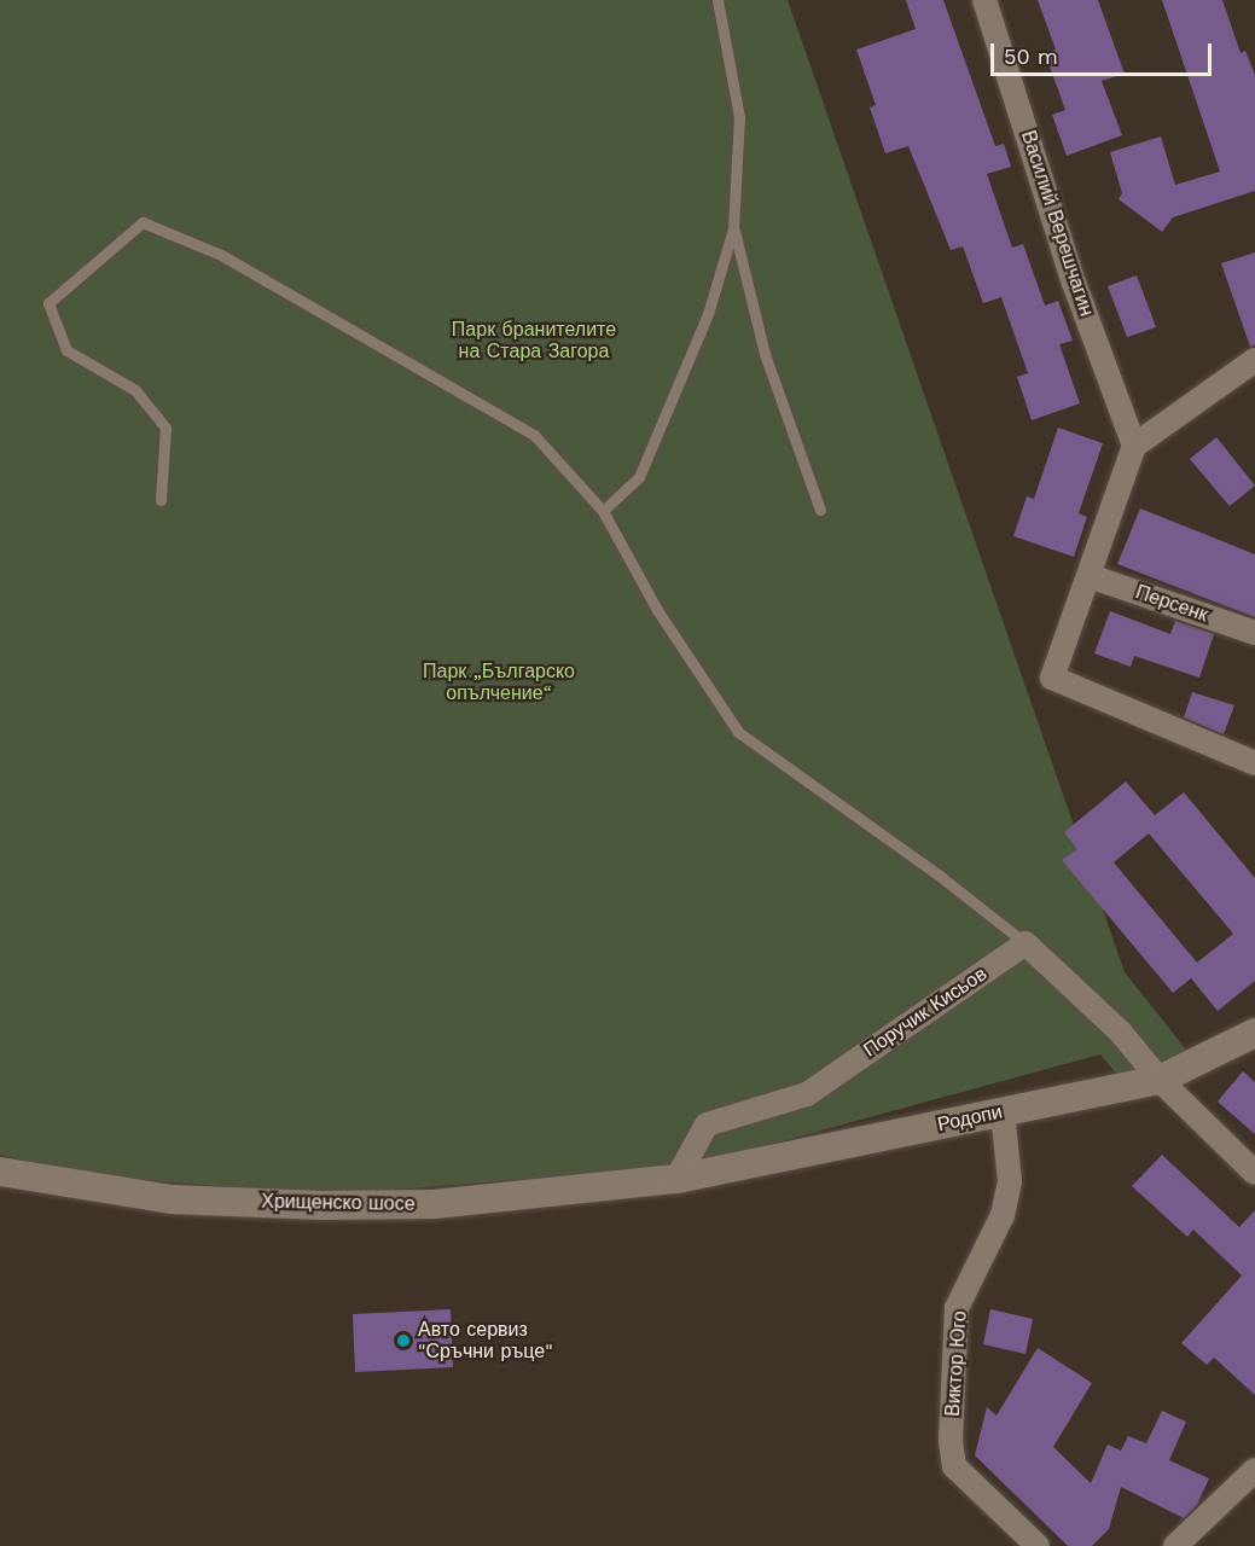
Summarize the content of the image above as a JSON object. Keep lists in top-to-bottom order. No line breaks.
{"streets":{"street":["Василий Верешчагин","Персенк","Поручик Кисьов","Родопи","Хрищенско шосе","Виктор Юго"]},"crossings":[["Поручик Кисьов","Родопи"],["Поручик Кисьов","Хрищенско шосе"],["Родопи","Хрищенско шосе"],["Родопи","Виктор Юго"]],"parks":["Парк бранителите на Стара Загора","Парк „Българско опълчение“"],"places":["Авто сервиз \"Сръчни ръце\""],"scale_bar":"50 m"}
